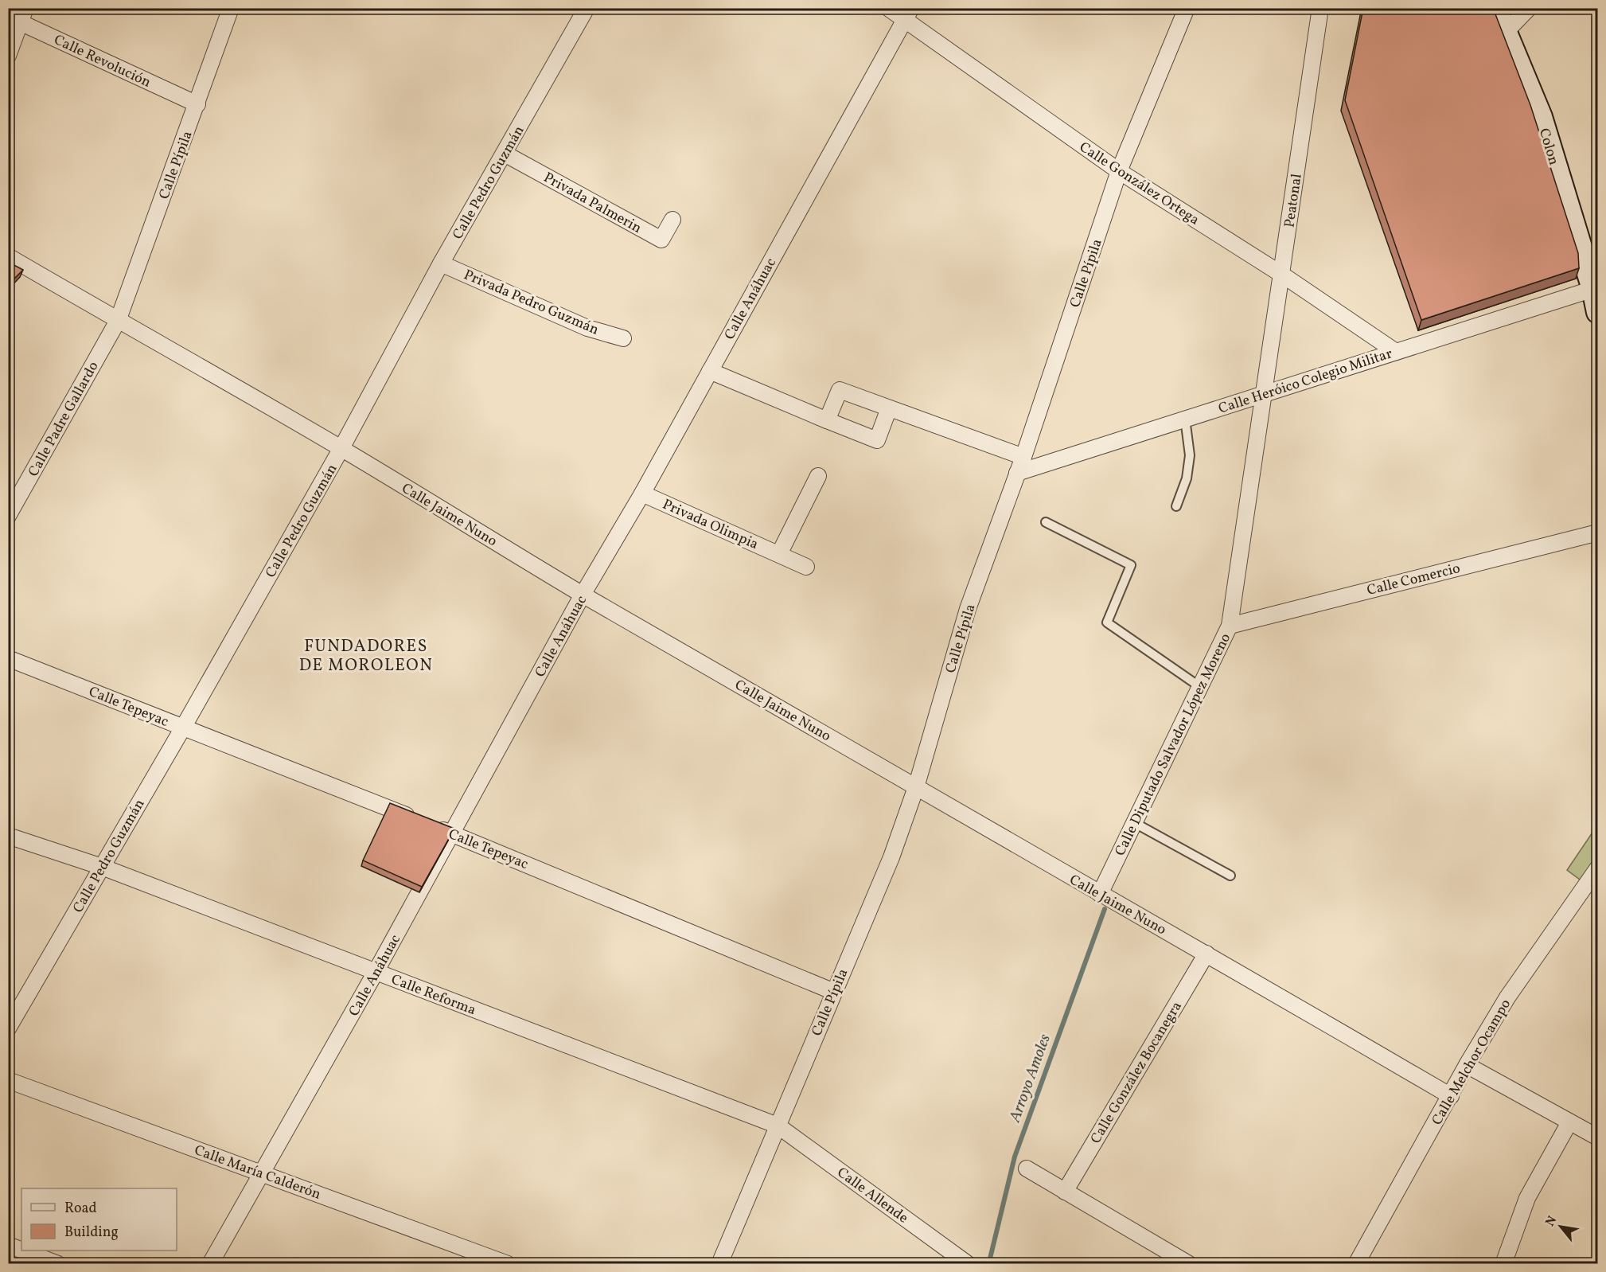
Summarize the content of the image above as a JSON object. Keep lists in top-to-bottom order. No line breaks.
{"streets":{"street":["Calle Revolución","Colon","Calle Pípila","Calle Pedro Guzmán","Calle González Ortega","Peatonal","Privada Palmerin","Calle Anáhuac","Privada Pedro Guzmán","Calle Heróico Colegio Militar","Calle Padre Gallardo","Calle Jaime Nuno","Privada Olimpia","Calle Comercio","Calle Tepeyac","Calle Diputado Salvador López Moreno","Calle Reforma","Calle Melchor Ocampo","Calle González Bocanegra","Calle María Calderón","Calle Allende"]},"crossings":[["Calle Revolución","Calle Pípila"],["Colon","Calle Heróico Colegio Militar"],["Calle Pípila","Calle González Ortega"],["Calle Pípila","Calle Heróico Colegio Militar"],["Calle Pípila","Calle Padre Gallardo"],["Calle Pípila","Calle Jaime Nuno"],["Calle Pípila","Calle Tepeyac"],["Calle Pípila","Calle Reforma"],["Calle Pípila","Calle Allende"],["Calle Pedro Guzmán","Privada Palmerin"],["Calle Pedro Guzmán","Privada Pedro Guzmán"],["Calle Pedro Guzmán","Calle Jaime Nuno"],["Calle Pedro Guzmán","Calle Tepeyac"],["Calle Pedro Guzmán","Calle Reforma"],["Calle González Ortega","Peatonal"],["Calle González Ortega","Calle Anáhuac"],["Calle González Ortega","Calle Heróico Colegio Militar"],["Peatonal","Calle Heróico Colegio Militar"],["Peatonal","Calle Diputado Salvador López Moreno"],["Calle Anáhuac","Calle Jaime Nuno"],["Calle Anáhuac","Privada Olimpia"],["Calle Anáhuac","Calle Tepeyac"],["Calle Anáhuac","Calle Reforma"],["Calle Anáhuac","Calle María Calderón"],["Calle Heróico Colegio Militar","Calle Diputado Salvador López Moreno"],["Calle Padre Gallardo","Calle Jaime Nuno"],["Calle Jaime Nuno","Calle Diputado Salvador López Moreno"],["Calle Jaime Nuno","Calle Melchor Ocampo"],["Calle Jaime Nuno","Calle González Bocanegra"],["Calle Comercio","Calle Diputado Salvador López Moreno"],["Calle Reforma","Calle Allende"]],"districts":["FUNDADORES DE MOROLEON"],"water":["Arroyo Amoles"],"legend":["Road","Building"],"north":"top left"}
